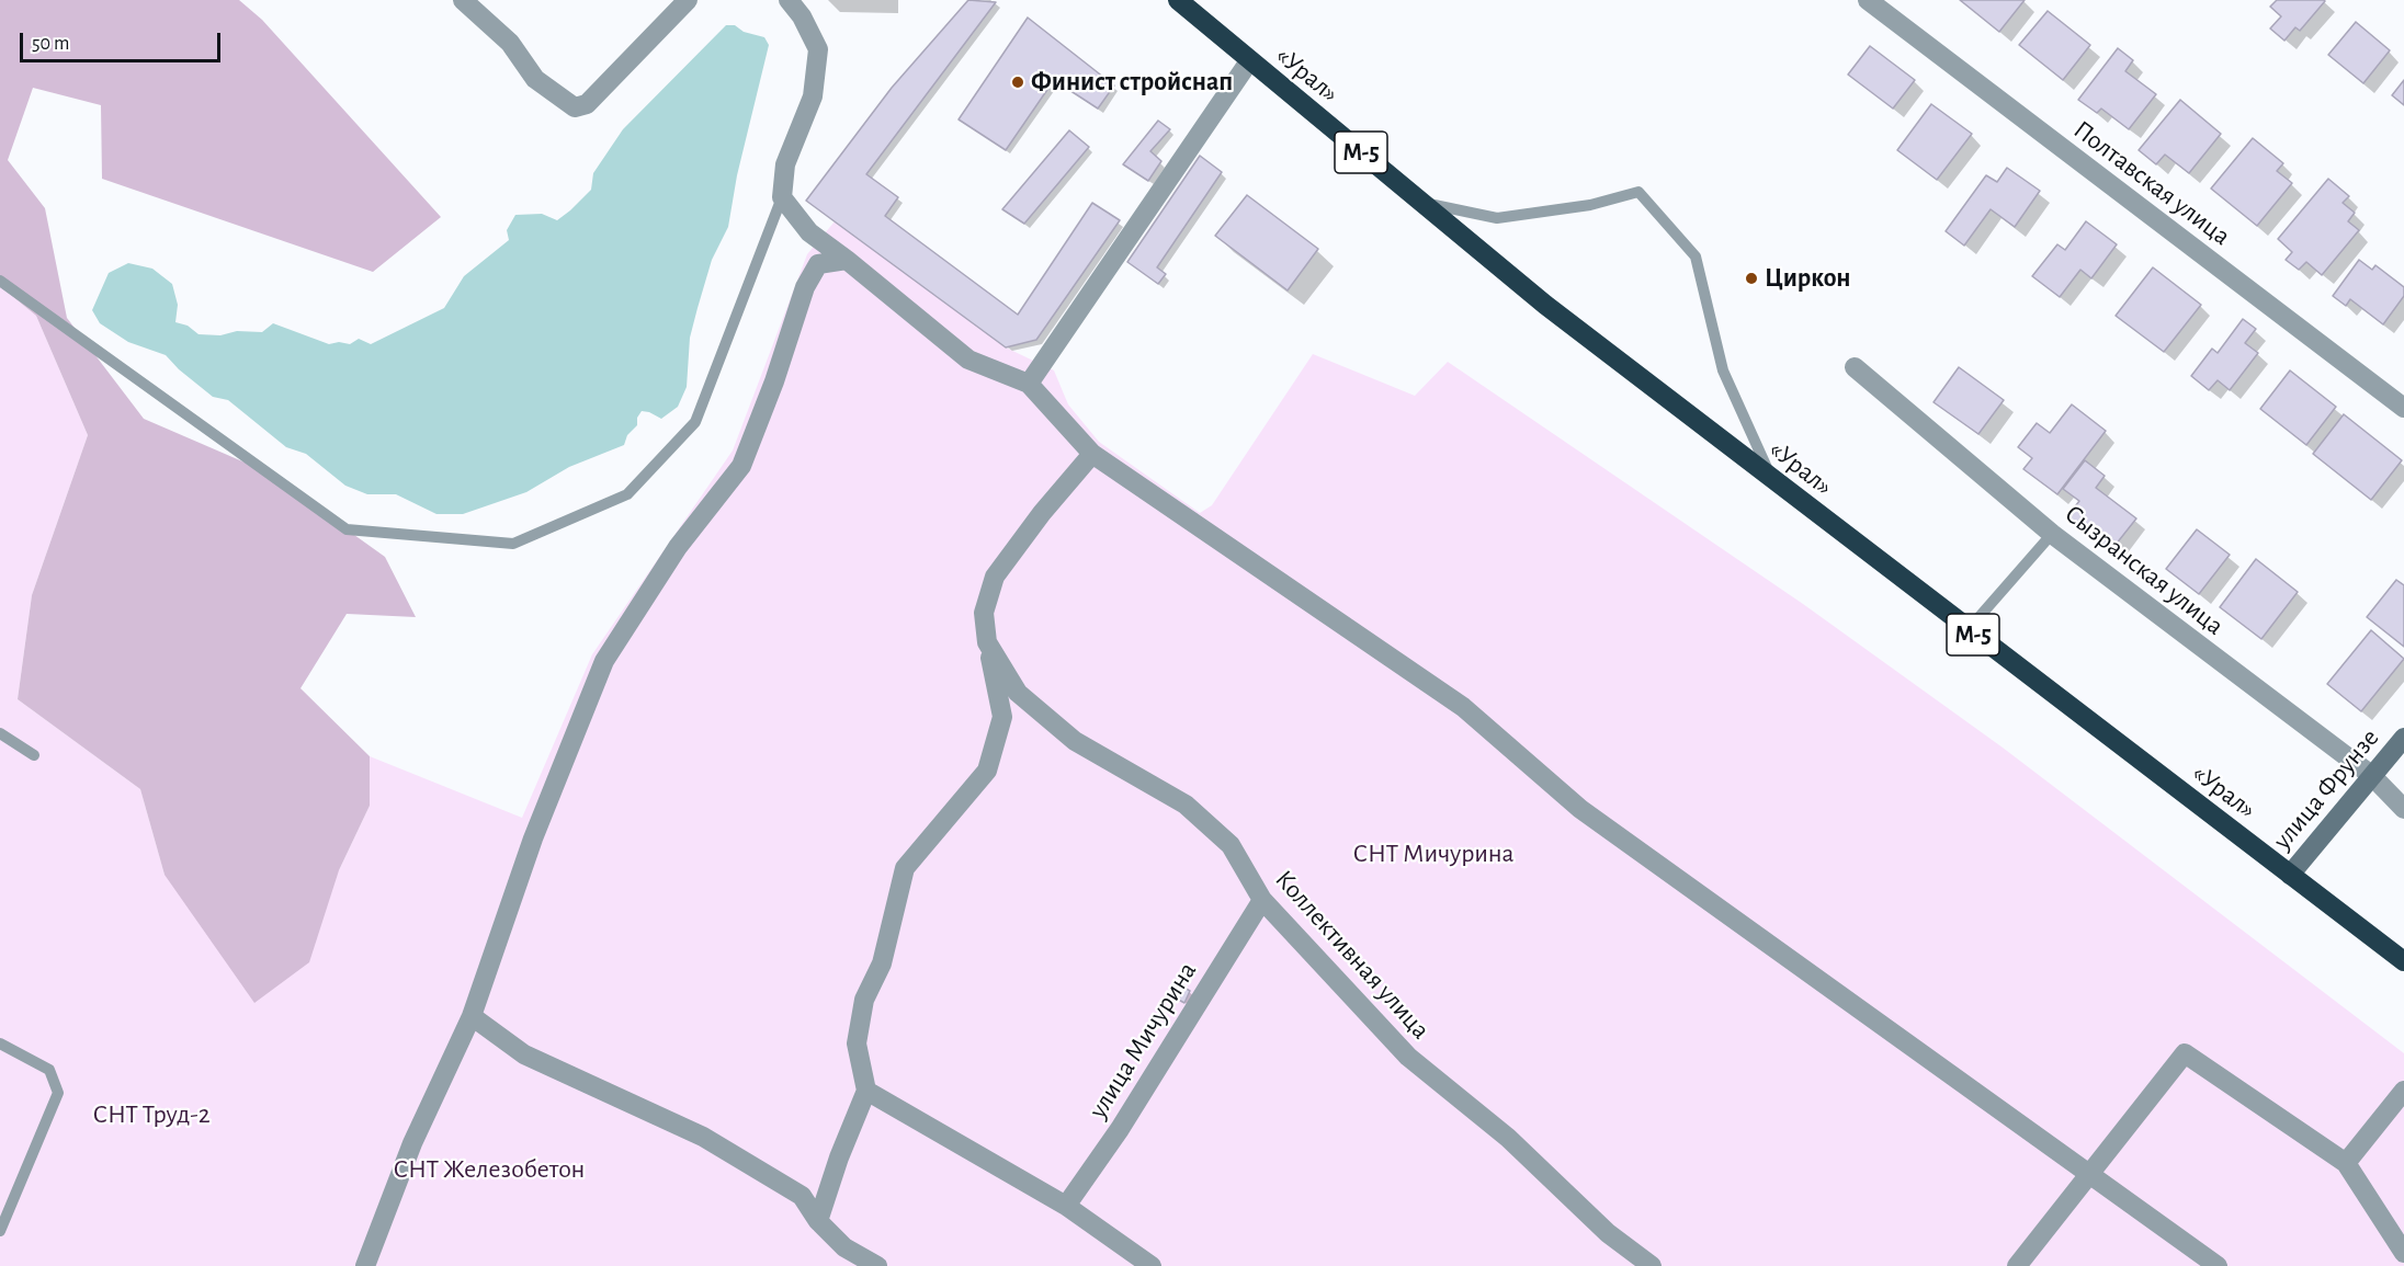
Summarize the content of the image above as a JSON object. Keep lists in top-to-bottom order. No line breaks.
{"streets":{"highway":["«Урал»","М-5"],"street":["Полтавская улица","Сызранская улица","улица Фрунзе","Коллективная улица","улица Мичурина"]},"crossings":[["«Урал»","улица Фрунзе"],["Сызранская улица","улица Фрунзе"],["Коллективная улица","улица Мичурина"]],"parks":["СНТ Мичурина","СНТ Труд-2","СНТ Железобетон"],"places":["Финист стройснап","Циркон"],"scale_bar":"50 m"}
